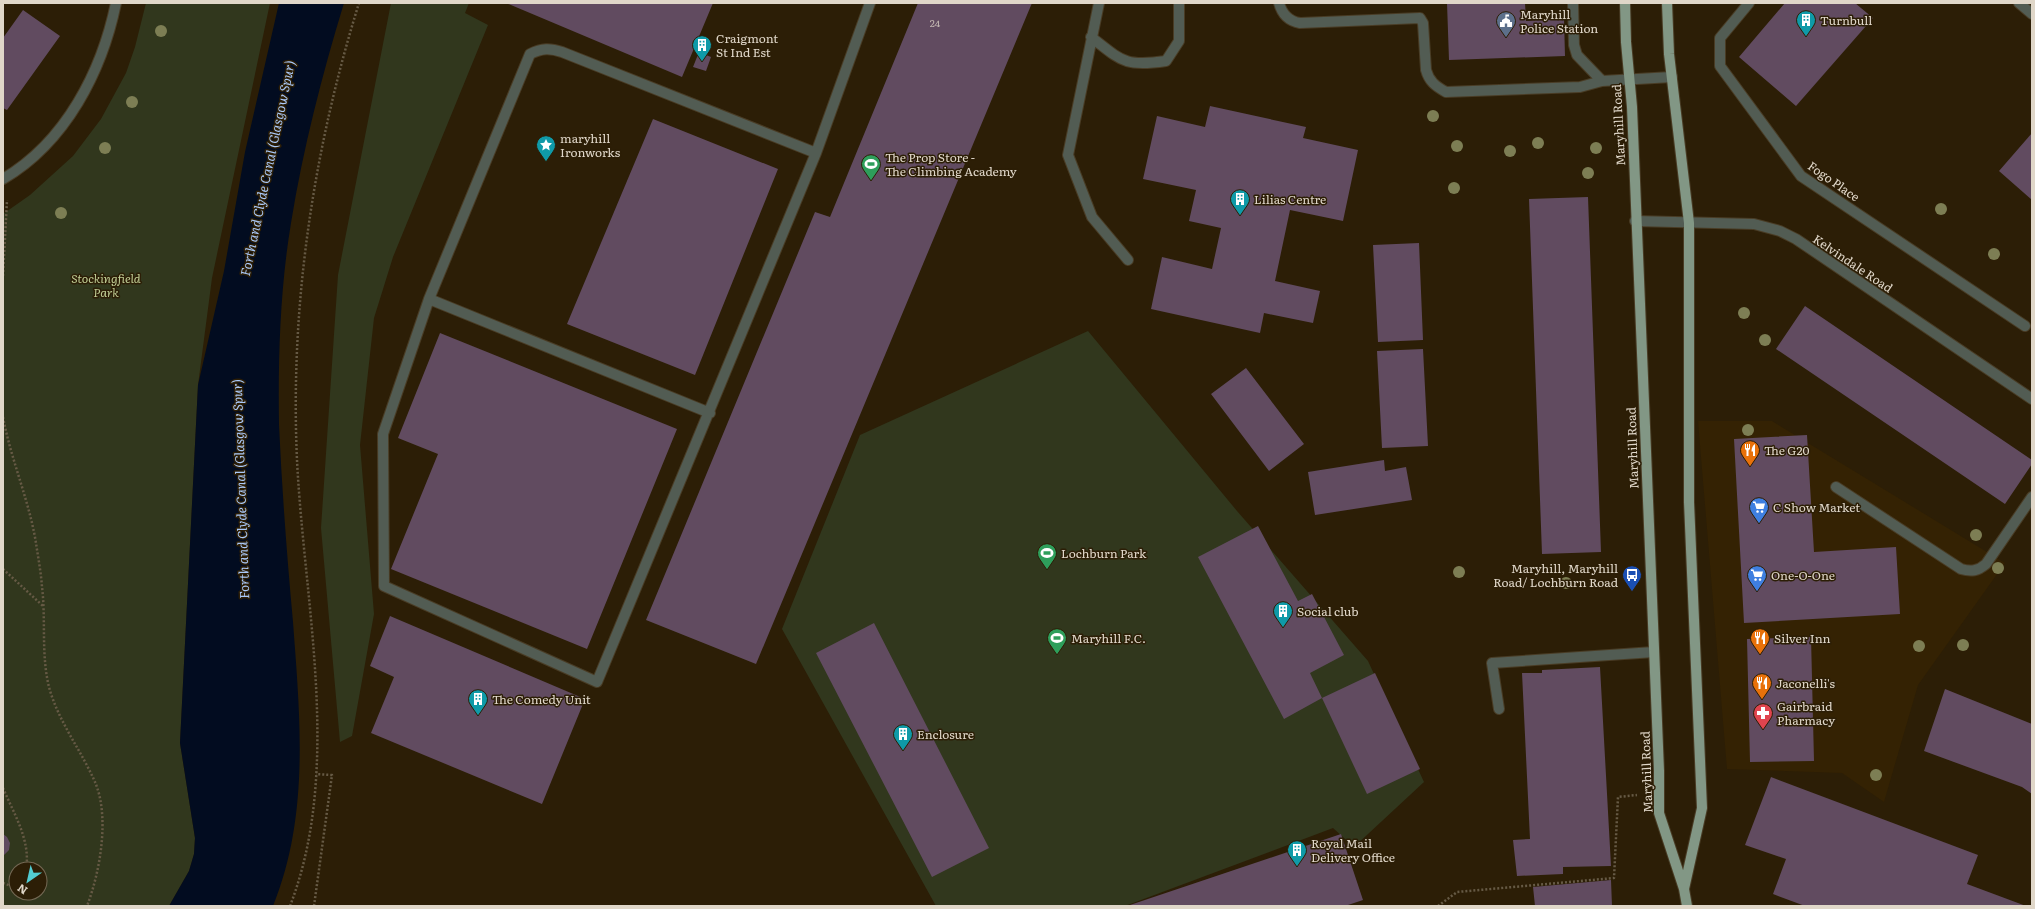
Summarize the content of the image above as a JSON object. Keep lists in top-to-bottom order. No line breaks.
{"streets":{"main road":["Maryhill Road"],"street":["Fogo Place","Kelvindale Road"]},"crossings":[["Maryhill Road","Kelvindale Road"]],"water":["Forth and Clyde Canal (Glasgow Spur)"],"parks":["Stockingfield Park"],"places":{"building":["Turnbull","Craigmont St Ind Est","Lilias Centre","Social club","The Comedy Unit","Enclosure","Royal Mail Delivery Office"],"public building":["Maryhill Police Station"],"place":["maryhill Ironworks"],"sports":["The Prop Store - The Climbing Academy","Lochburn Park","Maryhill F.C."],"restaurant":["The G20","Silver Inn","Jaconelli's"],"supermarket":["C Show Market","One-O-One"],"bus stop":["Maryhill, Maryhill Road/ Lochburn Road"],"pharmacy":["Gairbraid Pharmacy"]},"house_numbers":["24"],"north":"bottom left"}
